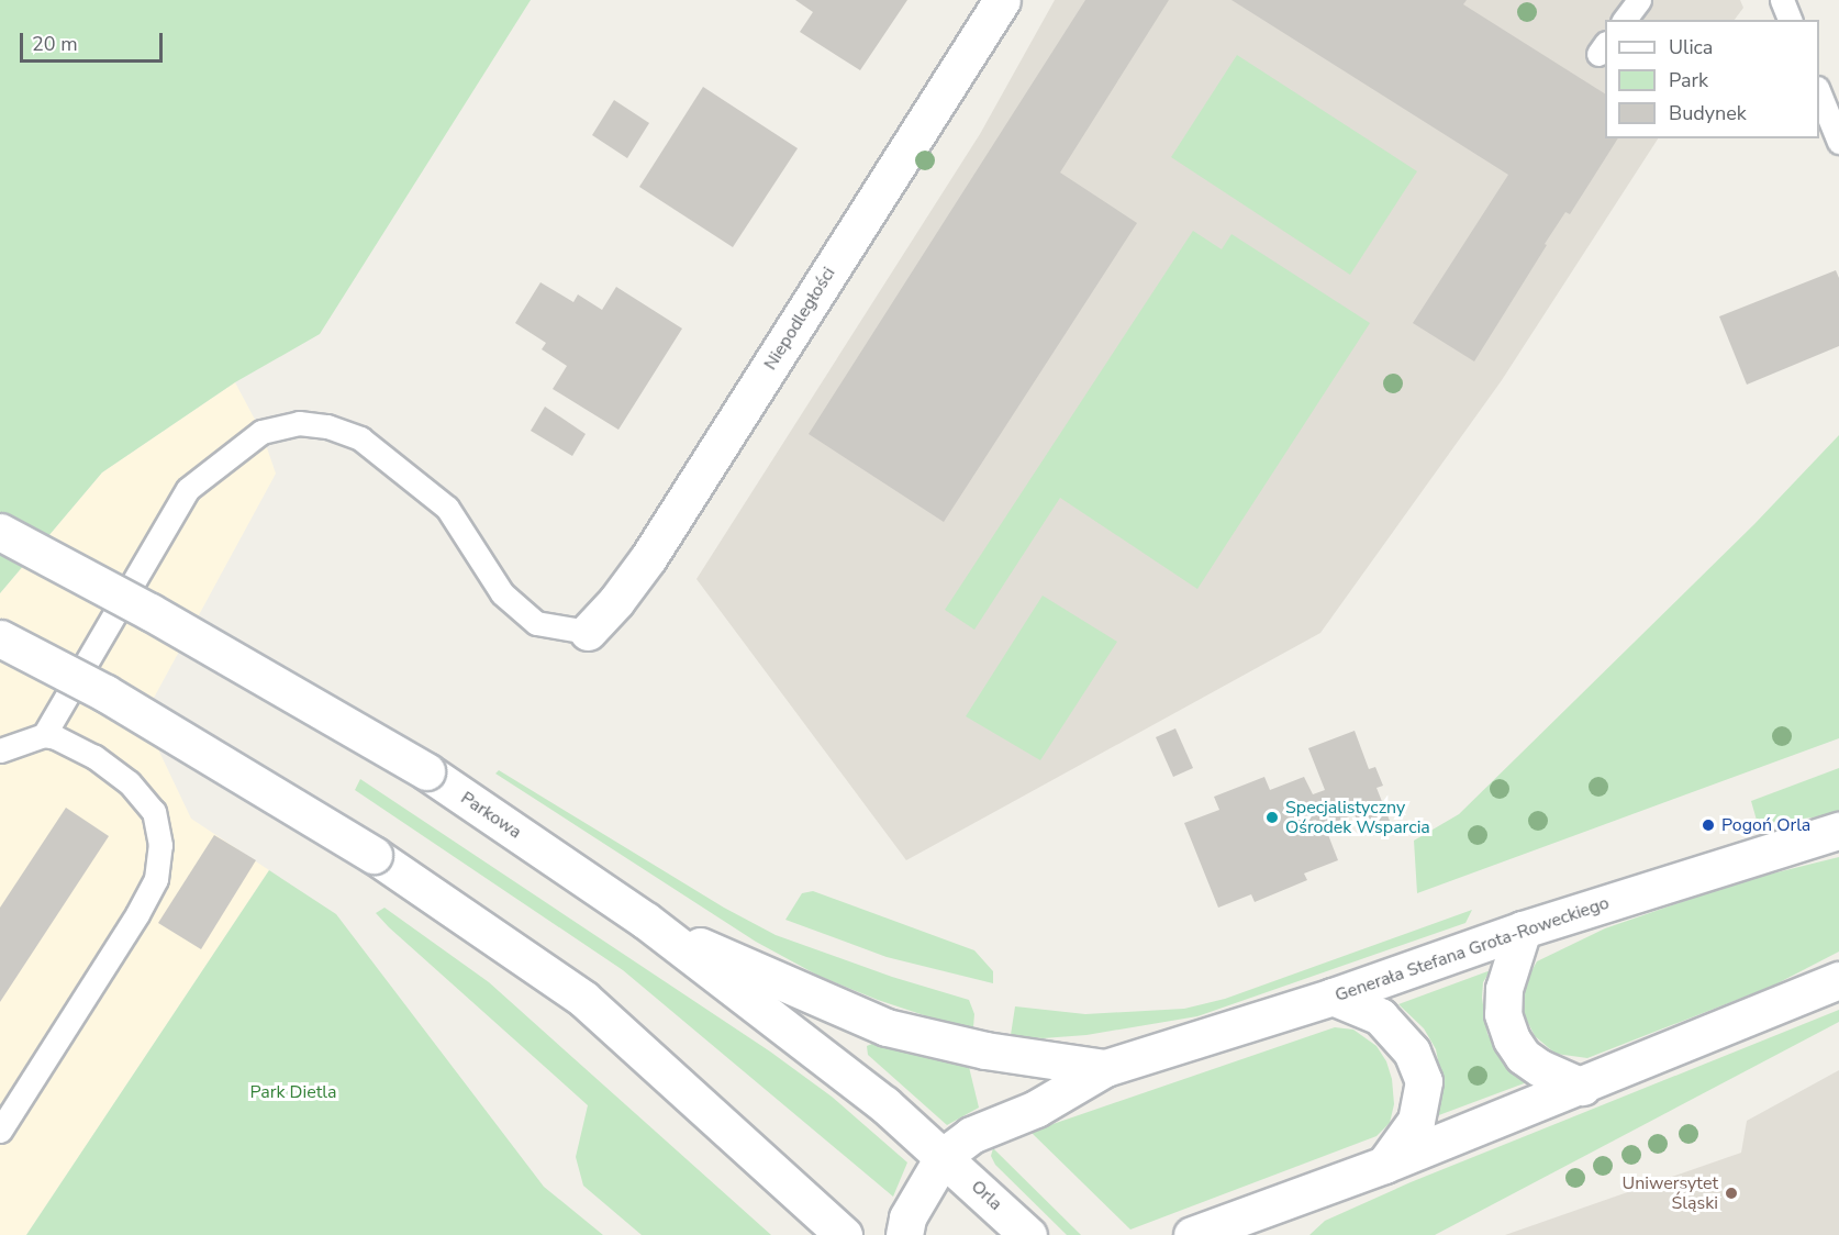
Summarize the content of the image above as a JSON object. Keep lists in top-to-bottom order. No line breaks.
{"streets":{"street":["Niepodległości","Parkowa","Generała Stefana Grota-Roweckiego","Orla"]},"crossings":[["Parkowa","Orla"]],"parks":["Park Dietla"],"places":["Specjalistyczny Ośrodek Wsparcia","Pogoń Orla","Uniwersytet Śląski"],"legend":["Ulica","Park","Budynek"],"scale_bar":"20 m"}
